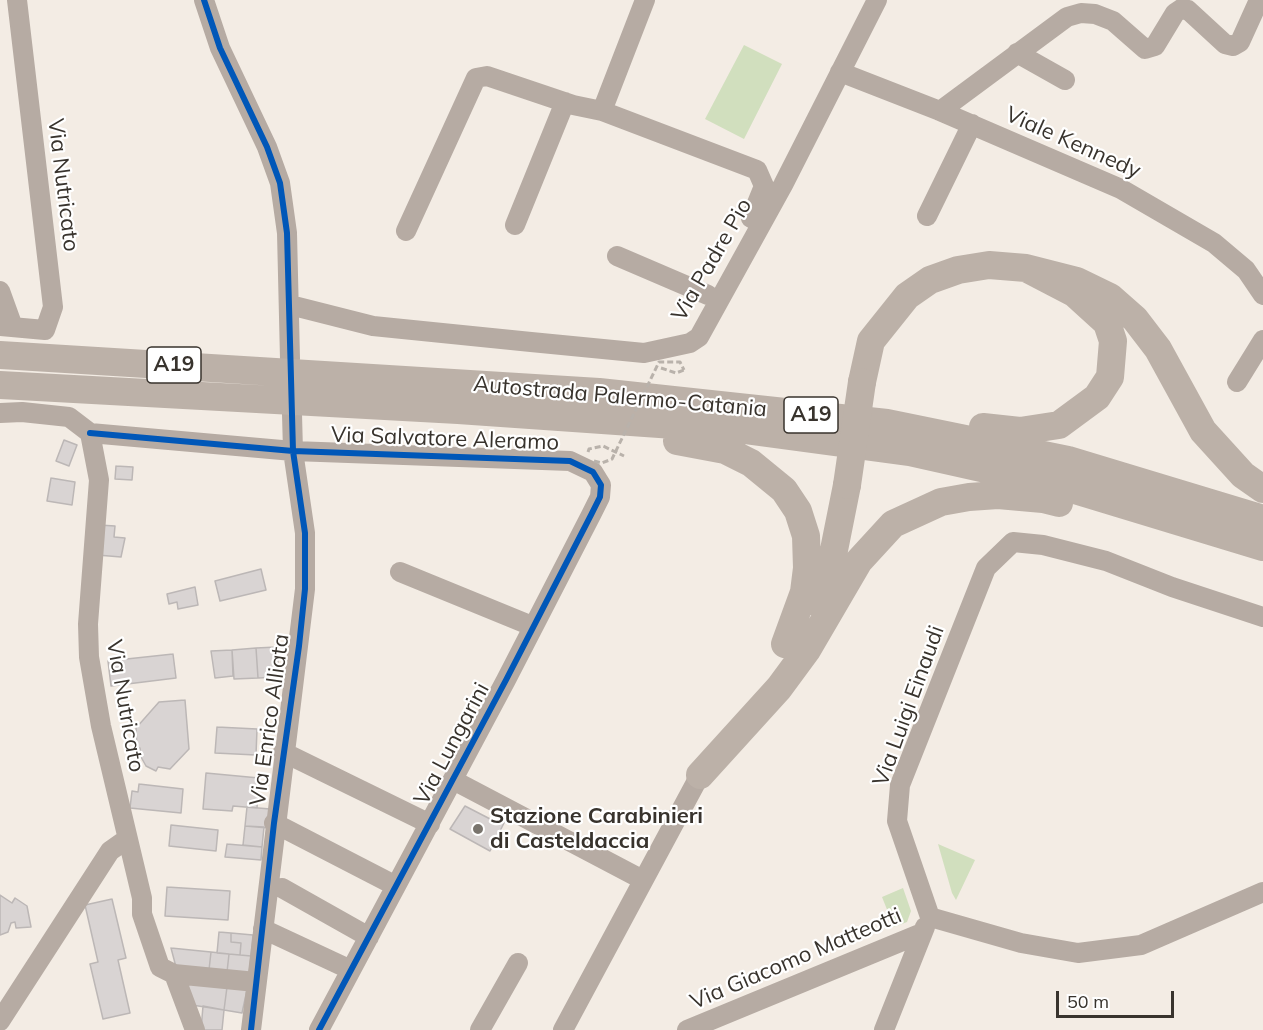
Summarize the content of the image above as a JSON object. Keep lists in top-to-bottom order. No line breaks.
{"streets":{"highway":["A19","Autostrada Palermo-Catania"],"street":["Viale Kennedy","Via Nutricato","Via Padre Pio","Via Salvatore Aleramo","Via Luigi Einaudi","Via Enrico Alliata","Via Lungarini","Via Giacomo Matteotti"]},"crossings":[["Viale Kennedy","Via Padre Pio"],["Via Nutricato","Via Salvatore Aleramo"],["Via Salvatore Aleramo","Via Enrico Alliata"],["Via Salvatore Aleramo","Via Lungarini"],["Via Luigi Einaudi","Via Giacomo Matteotti"]],"places":["Stazione Carabinieri di Casteldaccia"],"scale_bar":"50 m"}
